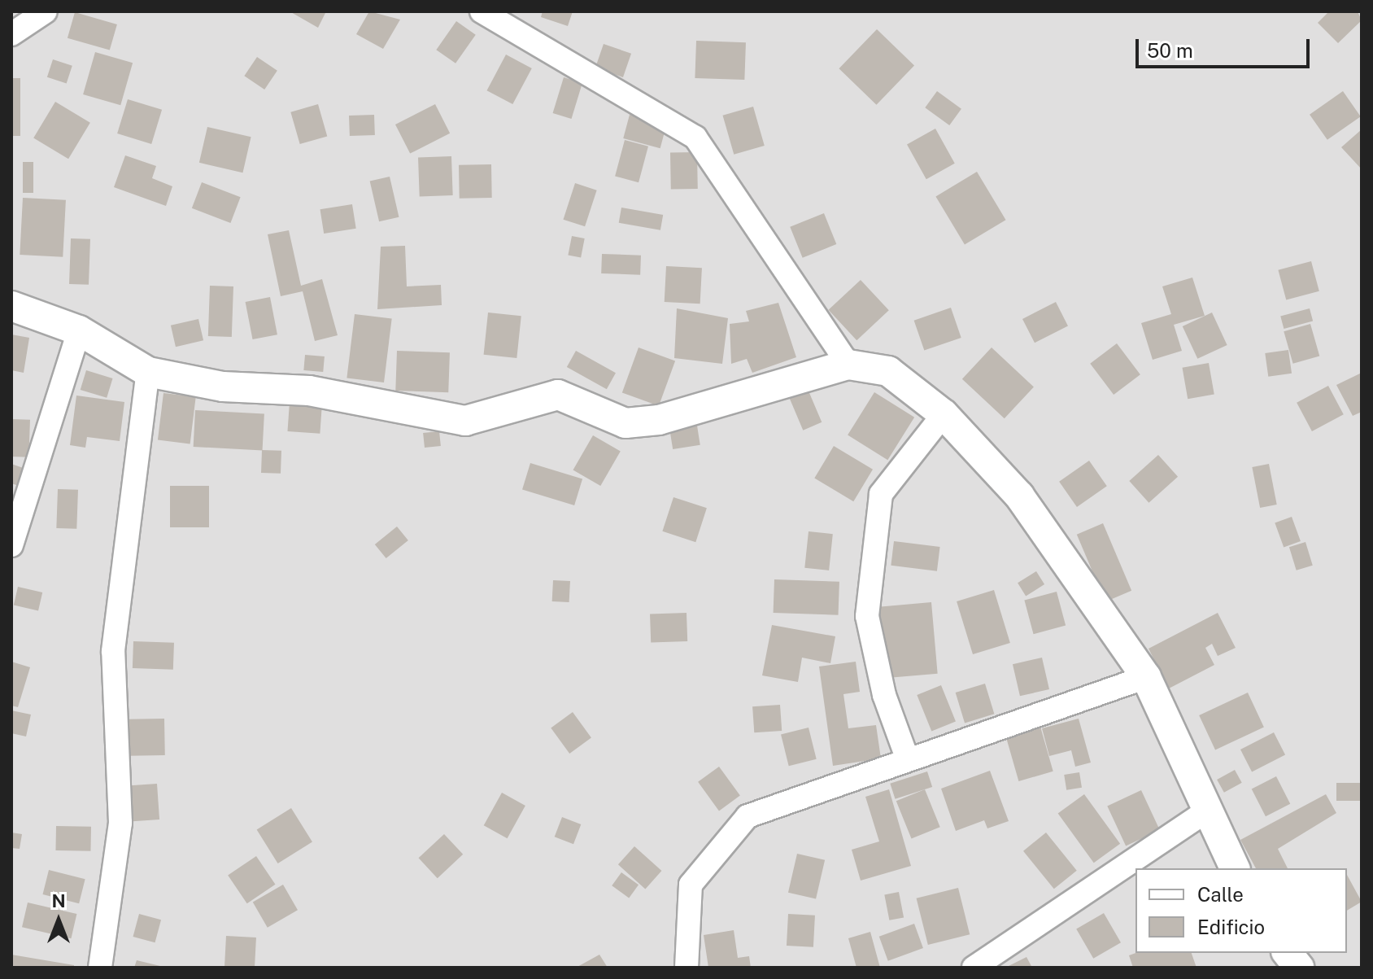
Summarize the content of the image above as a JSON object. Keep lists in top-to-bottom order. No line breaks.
{"legend":["Calle","Edificio"],"scale_bar":"50 m","north":"top"}
